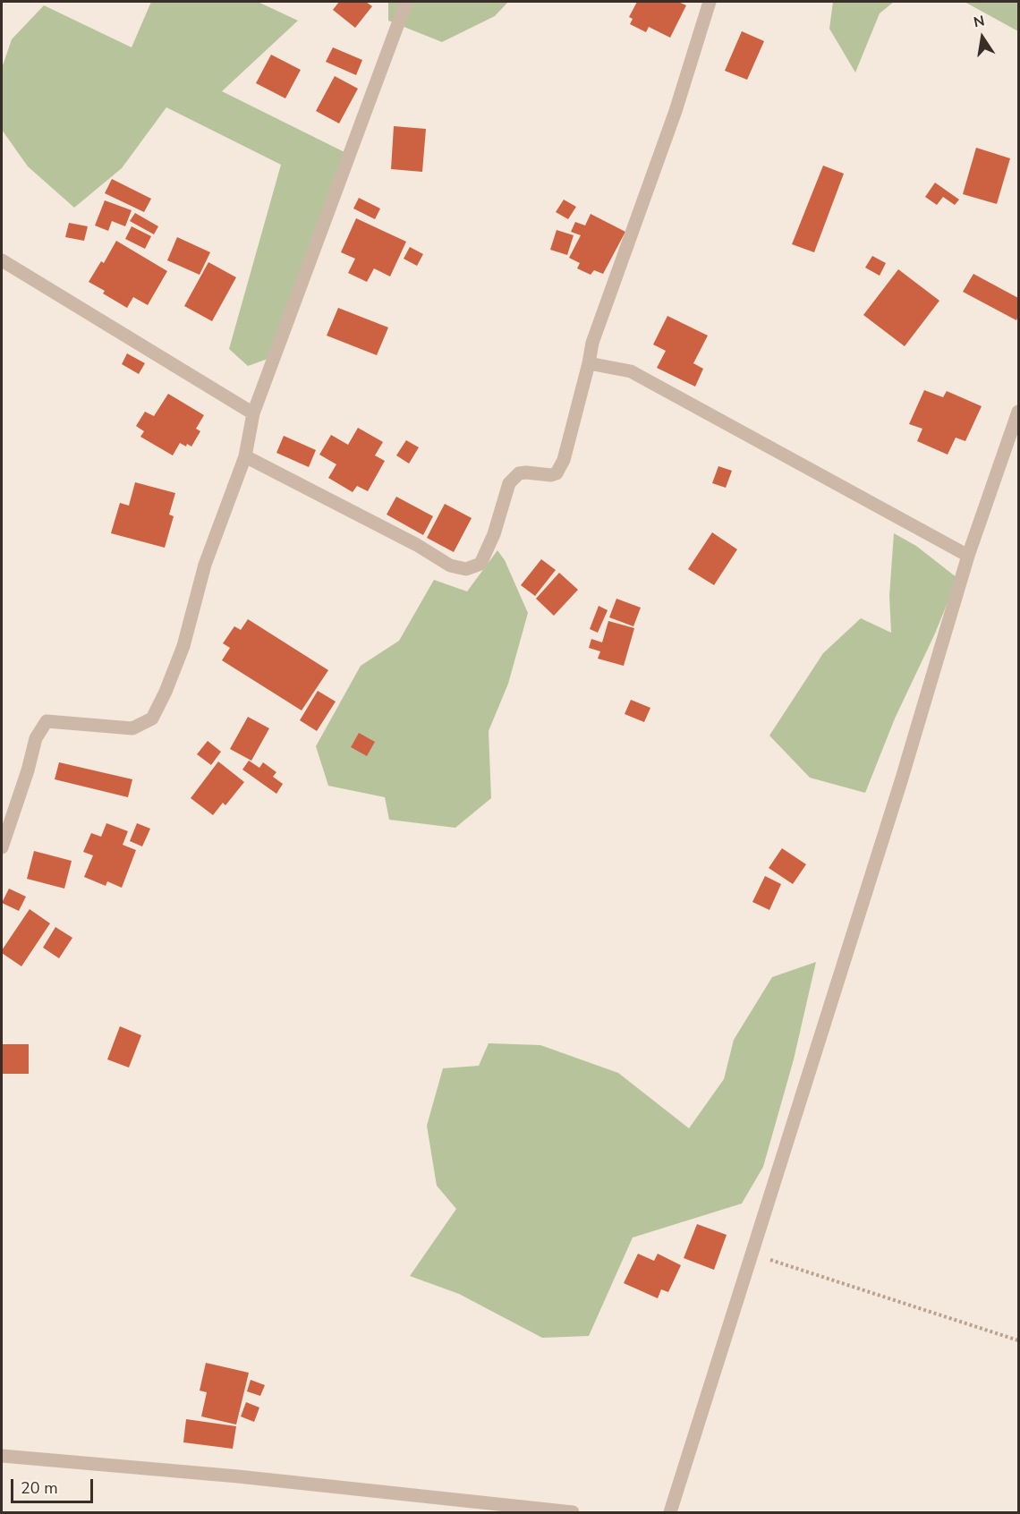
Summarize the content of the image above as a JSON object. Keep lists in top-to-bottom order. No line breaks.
{"scale_bar":"20 m","north":"top"}
